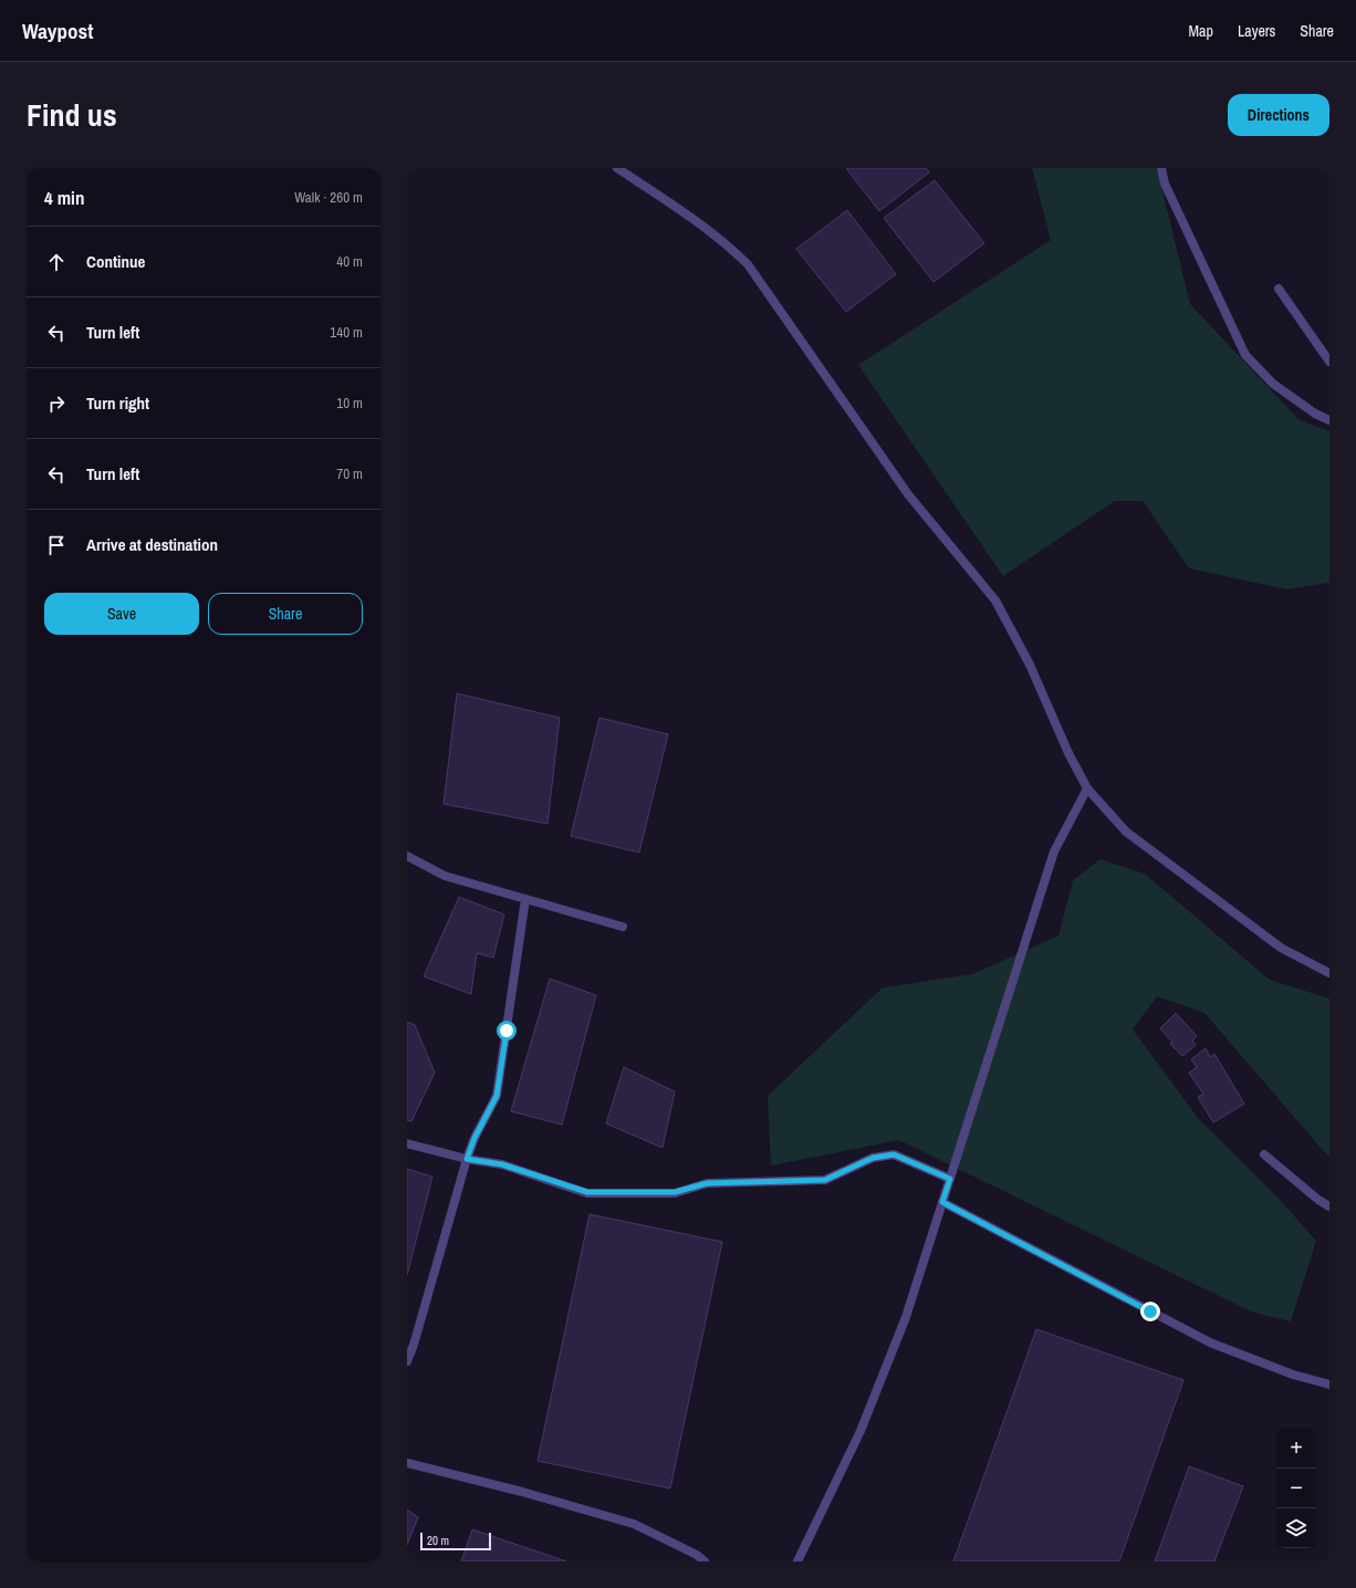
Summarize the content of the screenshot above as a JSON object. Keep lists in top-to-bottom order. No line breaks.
{"scale_bar":"20 m","page":{"header":"Waypost","nav":["Map","Layers","Share"],"title":"Find us","buttons":["Directions",["Save","Share"]],"heading":["4 min","Walk · 260 m"],"list":[["Continue","40 m"],["Turn left","140 m"],["Turn right","10 m"],["Turn left","70 m"],"Arrive at destination"],"map_buttons":["+","−"],"scale":"20 m"}}
